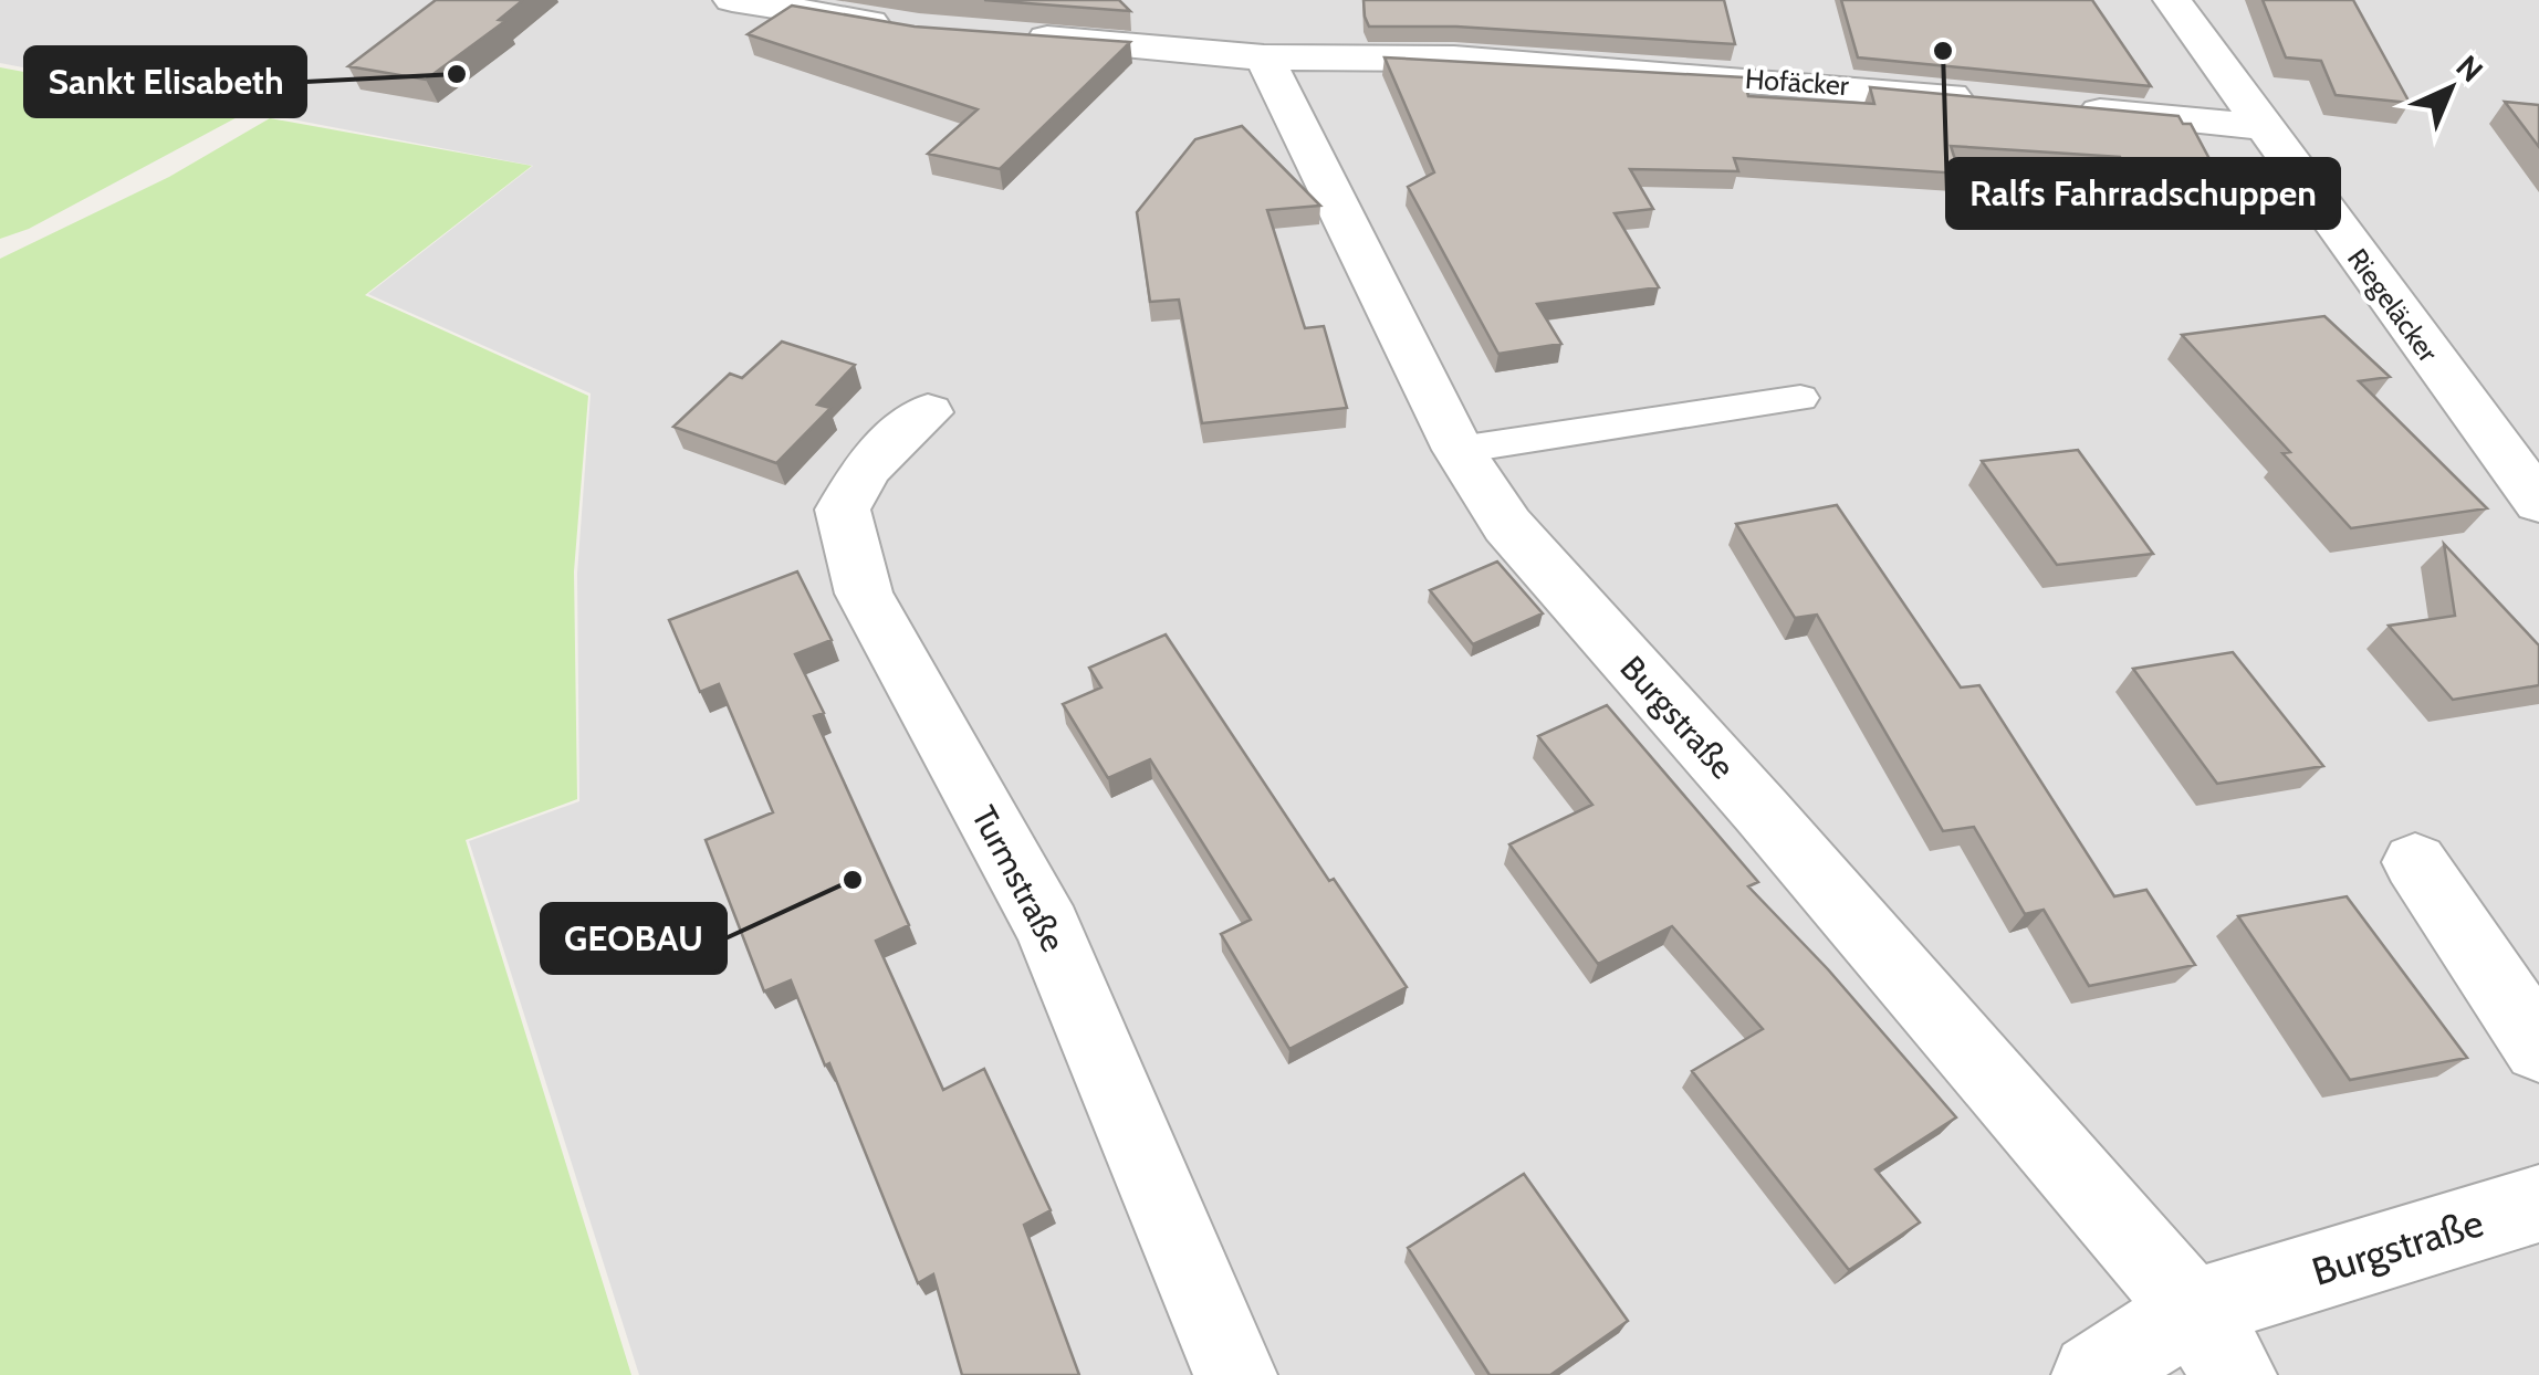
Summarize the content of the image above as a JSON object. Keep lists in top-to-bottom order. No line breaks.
{"streets":{"street":["Hofäcker","Riegeläcker","Burgstraße","Turmstraße"]},"crossings":[["Hofäcker","Burgstraße"]],"places":["Ralfs Fahrradschuppen","Sankt Elisabeth","GEOBAU"],"north":"top right"}
